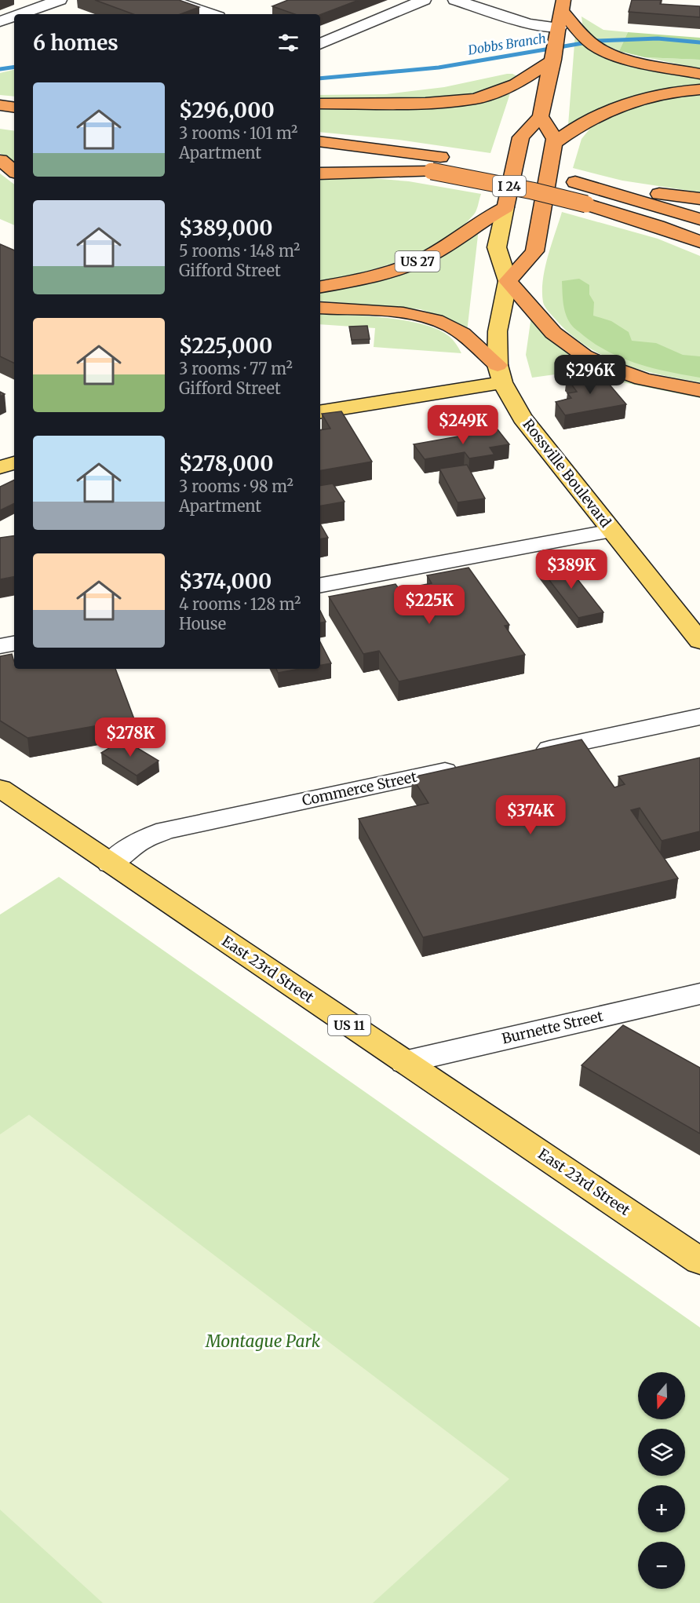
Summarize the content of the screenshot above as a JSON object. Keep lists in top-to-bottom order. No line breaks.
{"streets":{"highway":["I 24","US 27","Rossville Boulevard"],"main road":["East 23rd Street","US 11"],"street":["Commerce Street","Burnette Street"]},"crossings":[["US 27","Rossville Boulevard"],["Commerce Street","East 23rd Street"],["East 23rd Street","Burnette Street"]],"water":["Dobbs Branch"],"parks":["Montague Park"],"north":"bottom","page":{"heading":"6 homes","list":[{"name":"$296,000","note":"3 rooms · 101 m² · Apartment"},{"name":"$389,000","note":"5 rooms · 148 m² · Gifford Street"},{"name":"$225,000","note":"3 rooms · 77 m² · Gifford Street"},{"name":"$278,000","note":"3 rooms · 98 m² · Apartment"},{"name":"$374,000","note":"4 rooms · 128 m² · House"}],"price":["$296K","$249K","$389K","$225K","$278K","$374K"],"map_buttons":["+","−"]}}
